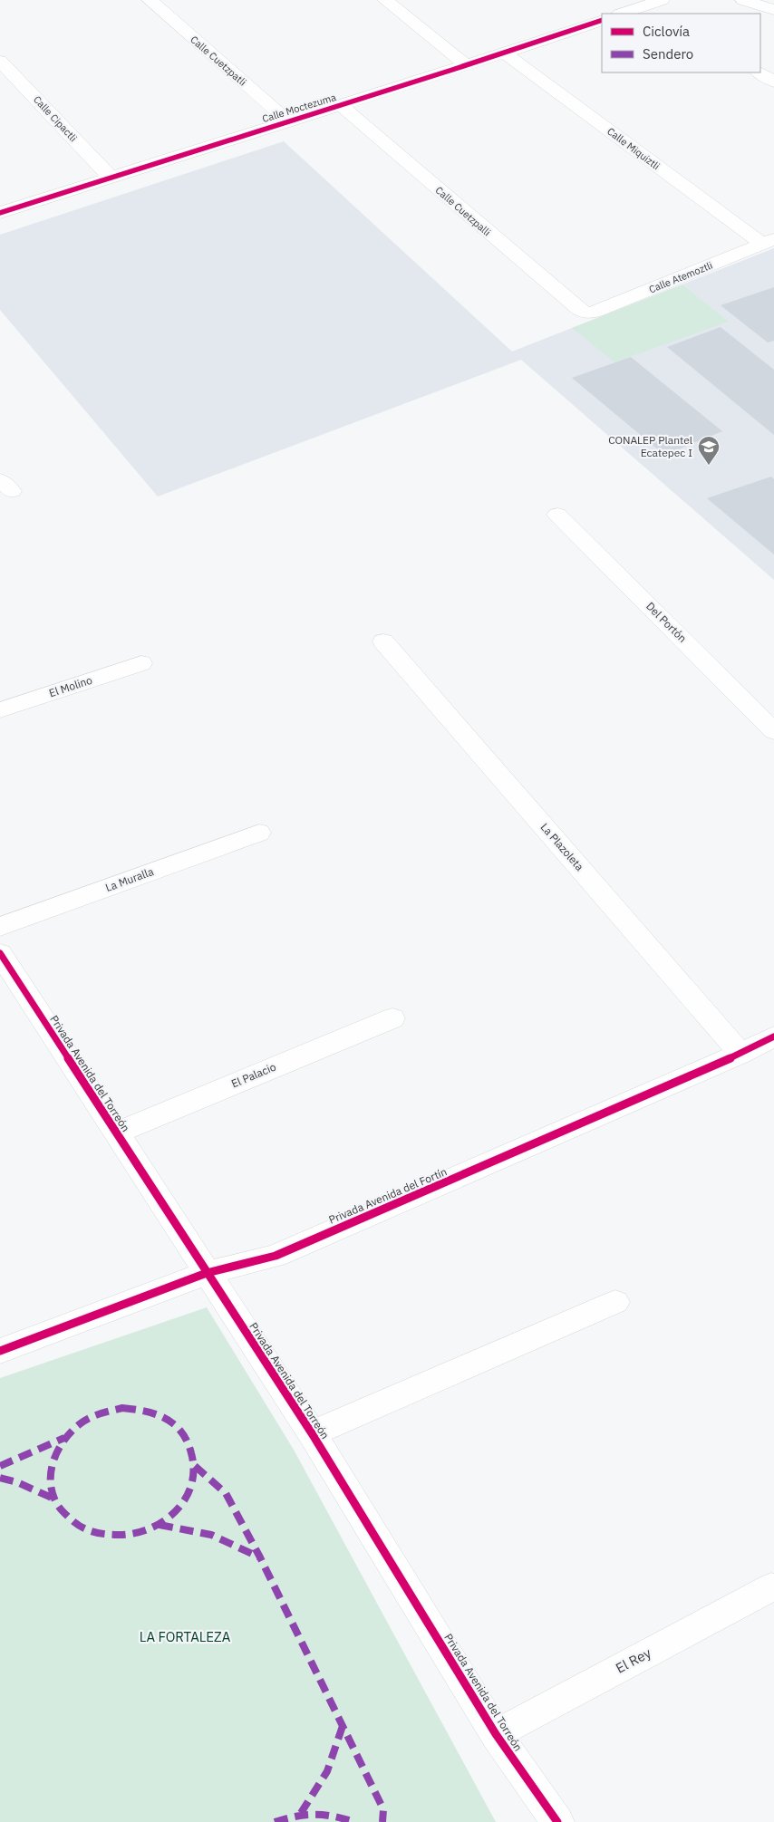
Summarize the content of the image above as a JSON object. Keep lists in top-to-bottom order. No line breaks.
{"streets":{"street":["Calle Cuetzpatli","Calle Moctezuma","Calle Cipactli","Calle Miquiztli","Calle Cuetzpalli","Calle Atemoztli","Del Portón","El Molino","La Plazoleta","La Muralla","Privada Avenida del Torreón","El Palacio","Privada Avenida del Fortín","El Rey"]},"crossings":[["Calle Cuetzpatli","Calle Moctezuma"],["Calle Moctezuma","Calle Cipactli"],["Calle Moctezuma","Calle Miquiztli"],["Calle Moctezuma","Calle Cuetzpalli"],["Calle Miquiztli","Calle Atemoztli"],["Calle Cuetzpalli","Calle Atemoztli"],["La Plazoleta","Privada Avenida del Fortín"],["Privada Avenida del Torreón","El Palacio"],["Privada Avenida del Torreón","Privada Avenida del Fortín"],["Privada Avenida del Torreón","El Rey"]],"parks":["LA FORTALEZA"],"places":{"school or university":["CONALEP Plantel Ecatepec I"]},"legend":["Ciclovía","Sendero"]}
